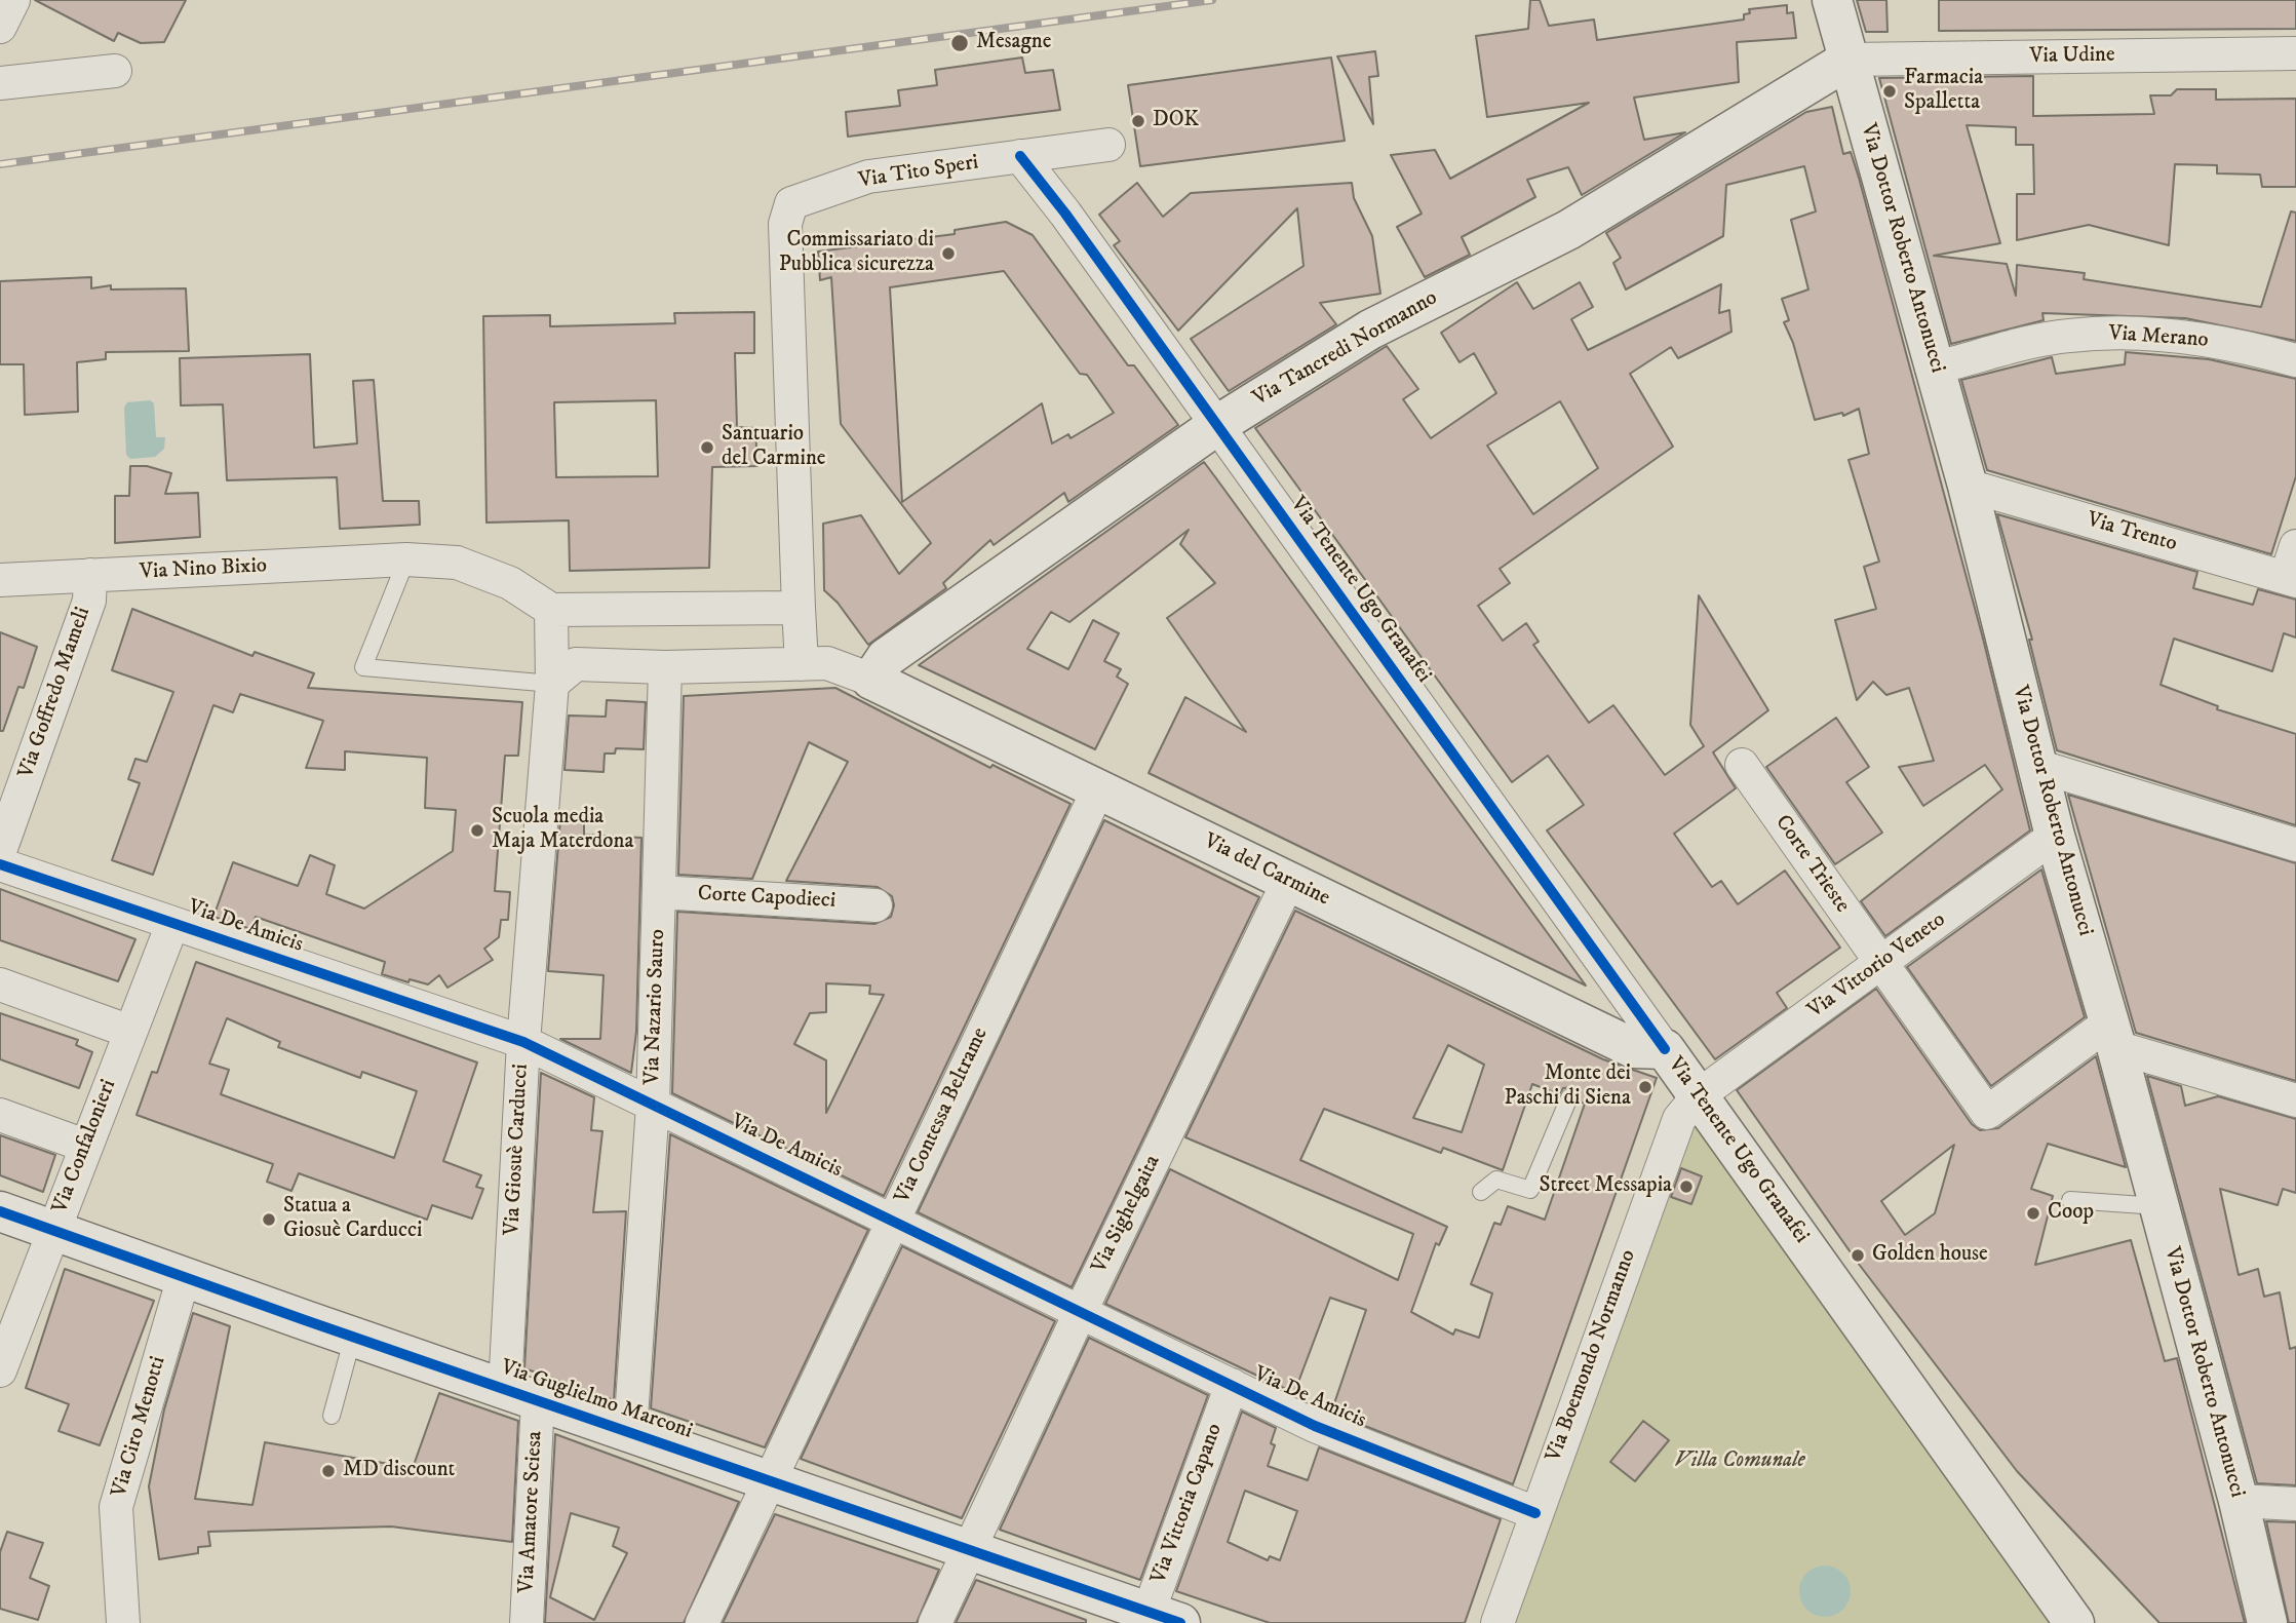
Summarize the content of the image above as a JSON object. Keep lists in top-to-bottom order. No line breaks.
{"streets":{"main road":["Via Dottor Roberto Antonucci","Via Tancredi Normanno","Via Tenente Ugo Granafei","Via del Carmine","Via Guglielmo Marconi"],"street":["Via Udine","Via Tito Speri","Via Merano","Via Trento","Via Nino Bixio","Via Goffredo Mameli","Corte Trieste","Corte Capodieci","Via De Amicis","Via Vittorio Veneto","Via Nazario Sauro","Via Contessa Beltrame","Via Confalonieri","Via Giosuè Carducci","Via Sighelgaita","Via Boemondo Normanno","Via Ciro Menotti","Via Vittoria Capano","Via Amatore Sciesa"]},"crossings":[["Via Udine","Via Dottor Roberto Antonucci"],["Via Udine","Via Tancredi Normanno"],["Via Tito Speri","Via Tenente Ugo Granafei"],["Via Dottor Roberto Antonucci","Via Merano"],["Via Dottor Roberto Antonucci","Via Tancredi Normanno"],["Via Dottor Roberto Antonucci","Via Trento"],["Via Dottor Roberto Antonucci","Corte Trieste"],["Via Dottor Roberto Antonucci","Via Vittorio Veneto"],["Via Tancredi Normanno","Via Tenente Ugo Granafei"],["Via Tancredi Normanno","Via del Carmine"],["Via Nino Bixio","Via Goffredo Mameli"],["Via Nino Bixio","Via Giosuè Carducci"],["Via Tenente Ugo Granafei","Via del Carmine"],["Via Tenente Ugo Granafei","Via Vittorio Veneto"],["Via Tenente Ugo Granafei","Via Boemondo Normanno"],["Corte Trieste","Via Vittorio Veneto"],["Via del Carmine","Via Contessa Beltrame"],["Via del Carmine","Via Sighelgaita"],["Corte Capodieci","Via Nazario Sauro"],["Via De Amicis","Via Nazario Sauro"],["Via De Amicis","Via Contessa Beltrame"],["Via De Amicis","Via Confalonieri"],["Via De Amicis","Via Giosuè Carducci"],["Via De Amicis","Via Sighelgaita"],["Via De Amicis","Via Boemondo Normanno"],["Via De Amicis","Via Vittoria Capano"],["Via Vittorio Veneto","Via Boemondo Normanno"],["Via Nazario Sauro","Via Guglielmo Marconi"],["Via Contessa Beltrame","Via Guglielmo Marconi"],["Via Confalonieri","Via Guglielmo Marconi"],["Via Giosuè Carducci","Via Guglielmo Marconi"],["Via Giosuè Carducci","Via Amatore Sciesa"],["Via Sighelgaita","Via Guglielmo Marconi"],["Via Guglielmo Marconi","Via Ciro Menotti"],["Via Guglielmo Marconi","Via Vittoria Capano"],["Via Guglielmo Marconi","Via Amatore Sciesa"]],"parks":["Villa Comunale"],"places":["Mesagne","Farmacia Spalletta","DOK","Commissariato di Pubblica sicurezza","Santuario del Carmine","Scuola media Maja Materdona","Monte dei Paschi di Siena","Street Messapia","Coop","Statua a Giosuè Carducci","Golden house","MD discount"]}
